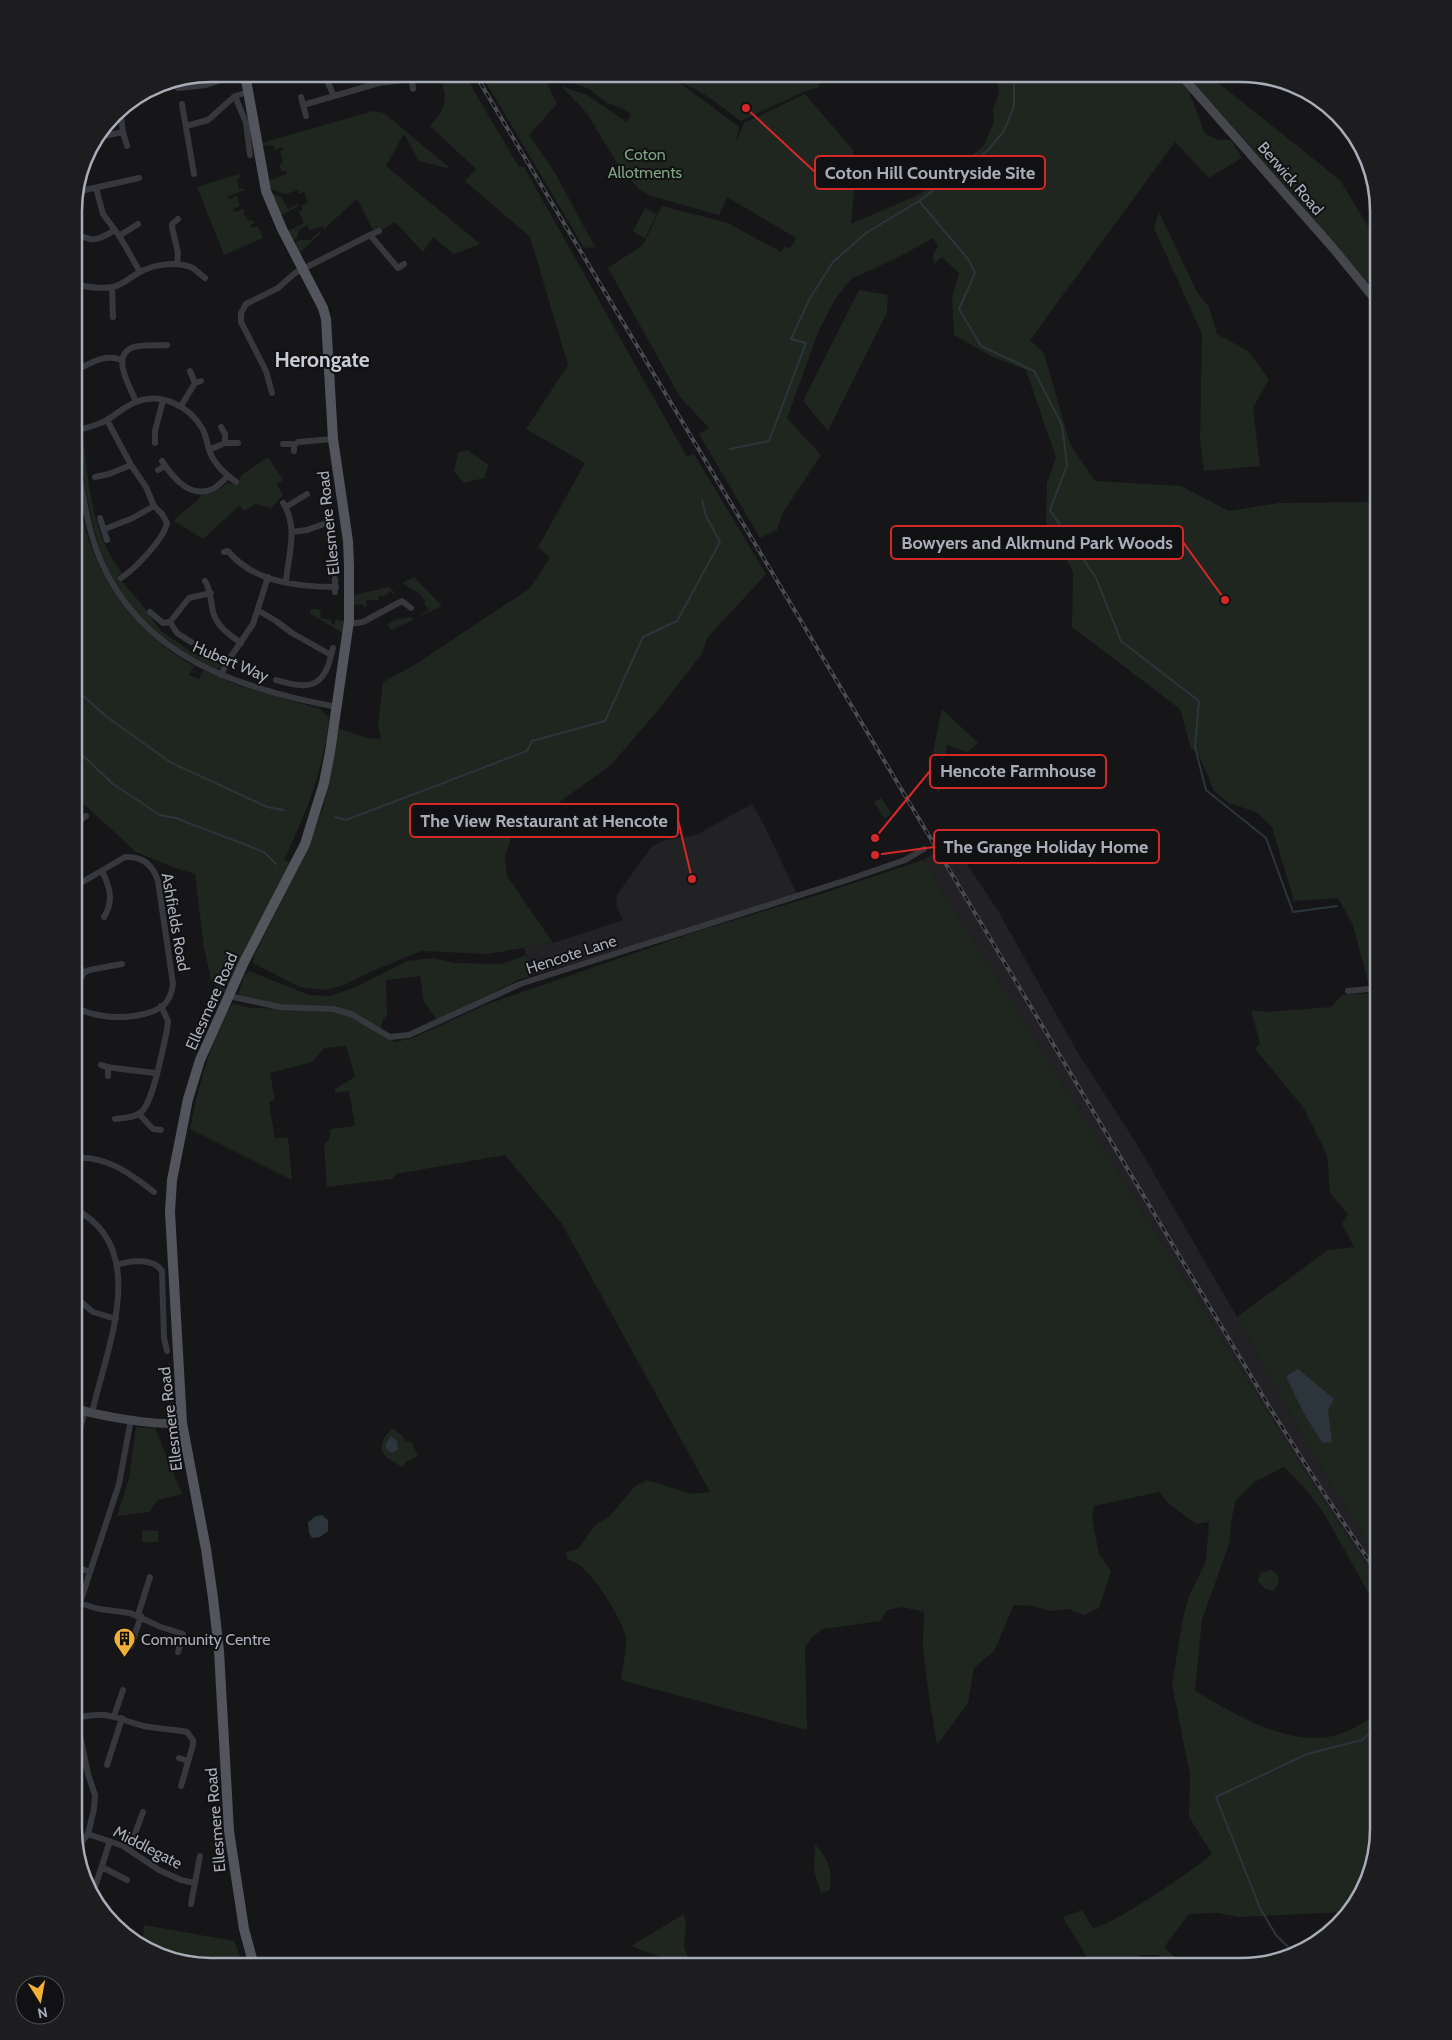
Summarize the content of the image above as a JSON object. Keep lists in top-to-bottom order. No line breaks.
{"streets":{"main road":["Berwick Road","Ellesmere Road"],"street":["Hubert Way","Ashfields Road","Hencote Lane","Middlegate"]},"crossings":[["Ellesmere Road","Hubert Way"],["Ellesmere Road","Hencote Lane"]],"districts":["Herongate"],"parks":["Coton Allotments"],"places":{"other":["Coton Hill Countryside Site","Bowyers and Alkmund Park Woods","Hencote Farmhouse","The Grange Holiday Home","The View Restaurant at Hencote"],"building":["Community Centre"]},"north":"bottom"}
